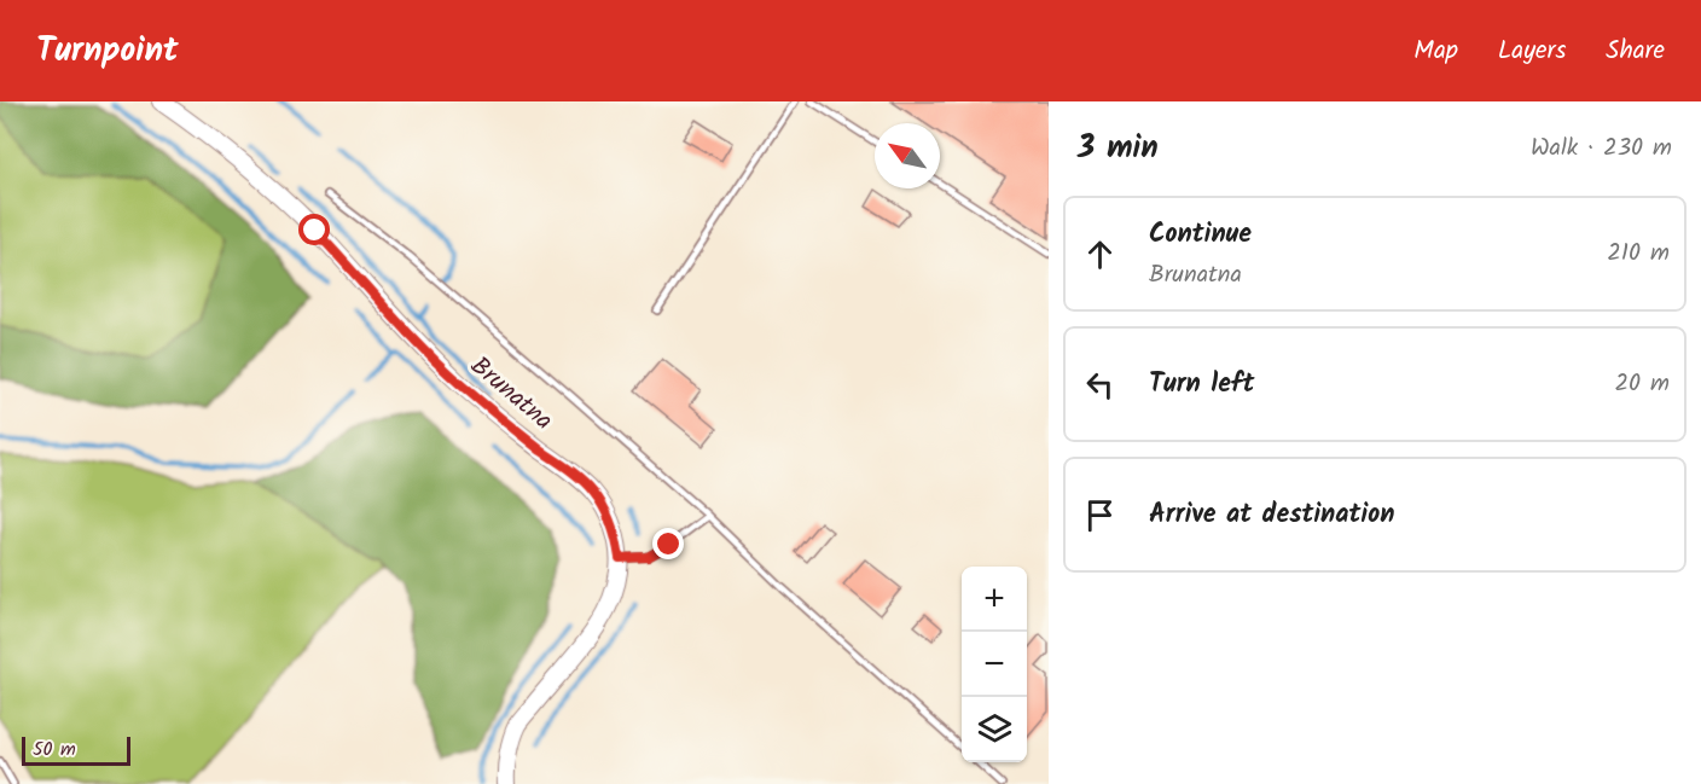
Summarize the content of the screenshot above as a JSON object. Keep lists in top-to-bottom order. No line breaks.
{"streets":{"street":["Brunatna"]},"scale_bar":"50 m","north":"top left","page":{"header":"Turnpoint","nav":["Map","Layers","Share"],"heading":["3 min","Walk · 230 m"],"list":[["Continue","Brunatna","210 m"],["Turn left","20 m"],"Arrive at destination"],"map_buttons":["+","−"],"scale":"50 m"}}
